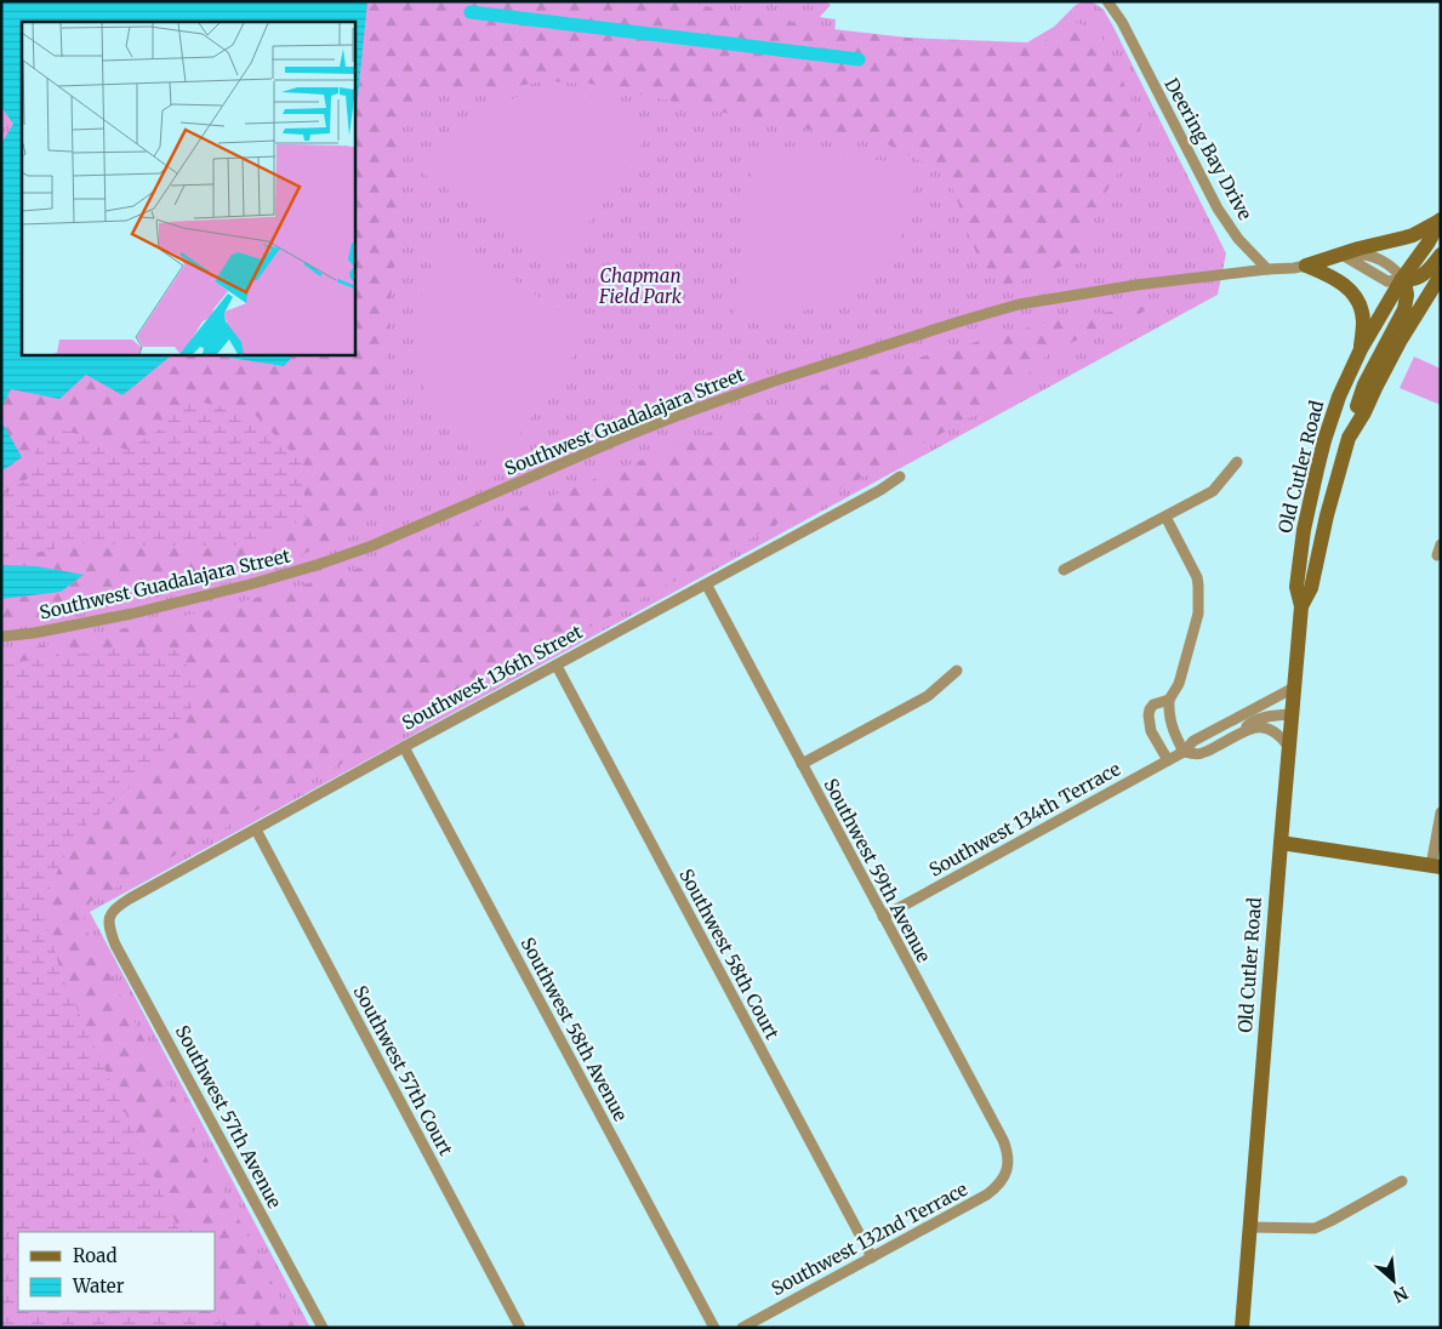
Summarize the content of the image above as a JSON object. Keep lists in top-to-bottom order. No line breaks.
{"streets":{"main road":["Old Cutler Road"],"street":["Deering Bay Drive","Southwest Guadalajara Street","Southwest 136th Street","Southwest 134th Terrace","Southwest 59th Avenue","Southwest 58th Court","Southwest 58th Avenue","Southwest 57th Court","Southwest 57th Avenue","Southwest 132nd Terrace"]},"crossings":[["Deering Bay Drive","Southwest Guadalajara Street"],["Old Cutler Road","Southwest 134th Terrace"],["Southwest 136th Street","Southwest 59th Avenue"],["Southwest 136th Street","Southwest 58th Court"],["Southwest 136th Street","Southwest 58th Avenue"],["Southwest 136th Street","Southwest 57th Court"],["Southwest 136th Street","Southwest 57th Avenue"],["Southwest 134th Terrace","Southwest 59th Avenue"],["Southwest 59th Avenue","Southwest 132nd Terrace"],["Southwest 58th Court","Southwest 132nd Terrace"]],"parks":["Chapman Field Park"],"legend":["Road","Water"],"north":"bottom right"}
